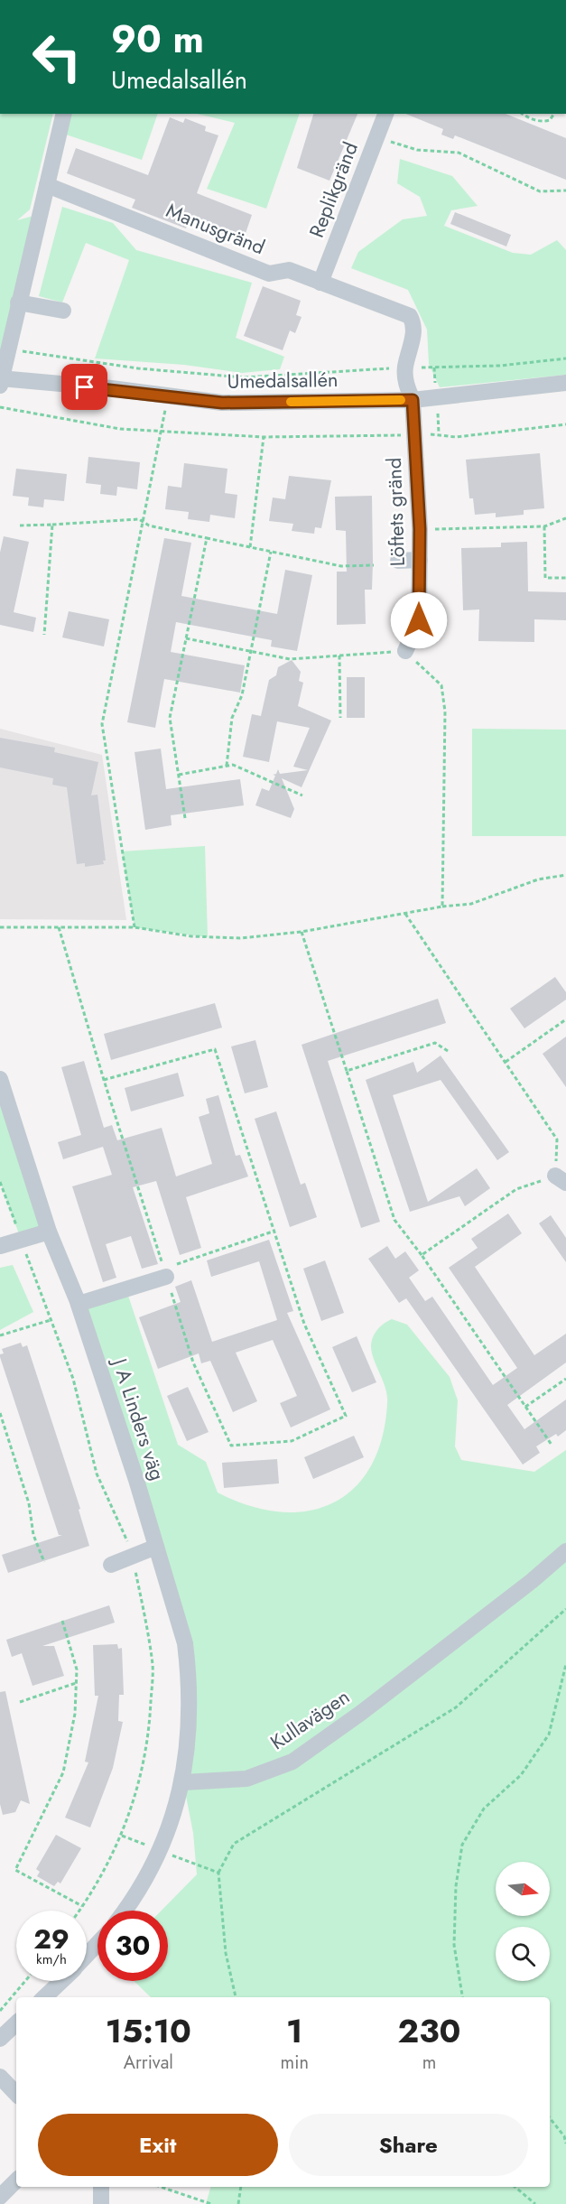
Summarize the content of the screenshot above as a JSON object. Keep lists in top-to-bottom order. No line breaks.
{"streets":{"street":["Replikgränd","Manusgränd","Umedalsallén","Löftets gränd","J A Linders väg","Kullavägen"]},"crossings":[["Replikgränd","Manusgränd"],["Manusgränd","Umedalsallén"],["Manusgränd","Löftets gränd"],["Umedalsallén","Löftets gränd"],["J A Linders väg","Kullavägen"]],"north":"right","page":{"turn":["90 m","Umedalsallén"],"speed":"29 km/h","limit":"30","eta":["15:10","Arrival","1","min","230","m"],"buttons":["Exit","Share"]}}
